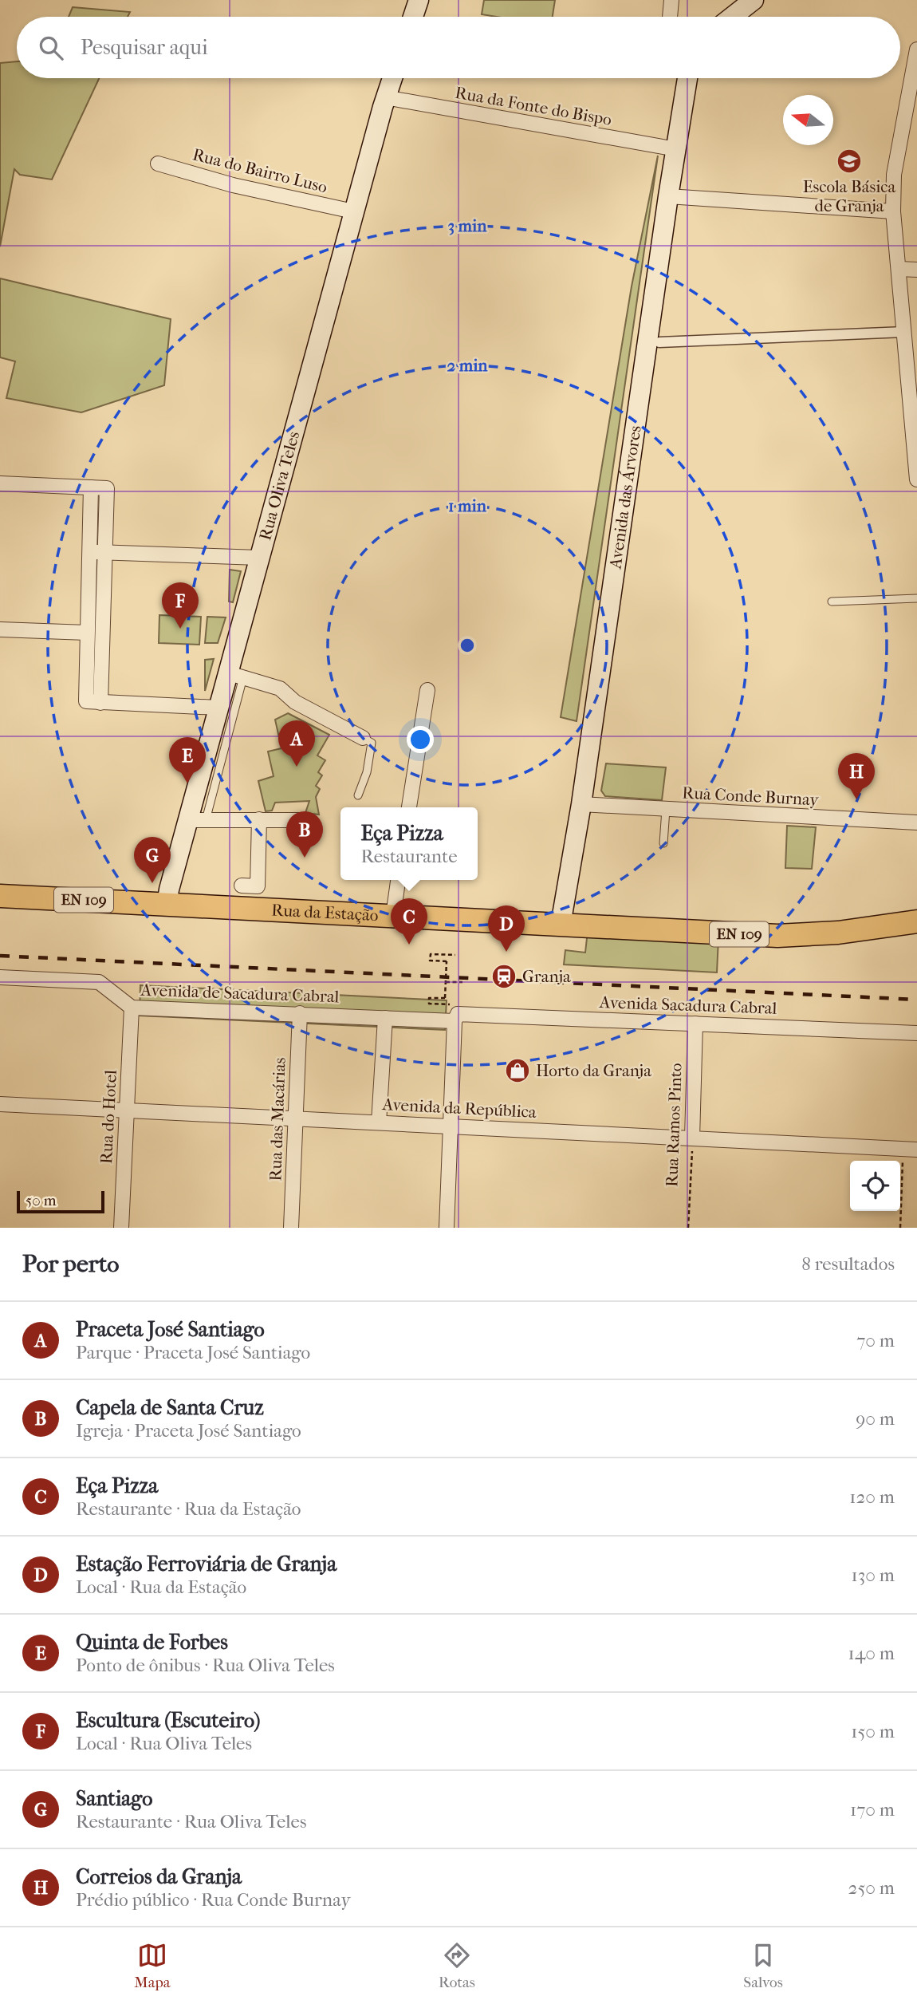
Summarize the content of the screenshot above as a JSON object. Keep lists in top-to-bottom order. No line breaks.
{"streets":{"main road":["Rua Oliva Teles","Avenida das Árvores","EN 109","Rua da Estação"],"street":["Rua da Fonte do Bispo","Rua do Bairro Luso","Rua Conde Burnay","Avenida de Sacadura Cabral","Avenida Sacadura Cabral","Avenida da República","Rua do Hotel","Rua das Macárias","Rua Ramos Pinto"]},"crossings":[["Rua da Fonte do Bispo","Rua Oliva Teles"],["Rua da Fonte do Bispo","Avenida das Árvores"],["Rua do Bairro Luso","Rua Oliva Teles"],["Rua Oliva Teles","Rua da Estação"],["Avenida das Árvores","Rua Conde Burnay"],["Avenida das Árvores","Rua da Estação"],["Avenida de Sacadura Cabral","Avenida Sacadura Cabral"],["Avenida de Sacadura Cabral","Rua do Hotel"],["Avenida de Sacadura Cabral","Rua das Macárias"],["Avenida Sacadura Cabral","Rua Ramos Pinto"],["Avenida da República","Rua do Hotel"],["Avenida da República","Rua das Macárias"],["Avenida da República","Rua Ramos Pinto"]],"places":{"school or university":["Escola Básica de Granja"],"station":["Granja"],"shop":["Horto da Granja"]},"scale_bar":"50 m","north":"left","page":{"search":"Pesquisar aqui","pins":["F","A","E","H","B","G","C","D"],"popup":["Eça Pizza","Restaurante"],"scale":"50 m","heading":["Por perto","8 resultados"],"list":[{"mark":"A","name":"Praceta José Santiago","note":"Parque · Praceta José Santiago","value":"70 m"},{"mark":"B","name":"Capela de Santa Cruz","note":"Igreja · Praceta José Santiago","value":"90 m"},{"mark":"C","name":"Eça Pizza","note":"Restaurante · Rua da Estação","value":"120 m"},{"mark":"D","name":"Estação Ferroviária de Granja","note":"Local · Rua da Estação","value":"130 m"},{"mark":"E","name":"Quinta de Forbes","note":"Ponto de ônibus · Rua Oliva Teles","value":"140 m"},{"mark":"F","name":"Escultura (Escuteiro)","note":"Local · Rua Oliva Teles","value":"150 m"},{"mark":"G","name":"Santiago","note":"Restaurante · Rua Oliva Teles","value":"170 m"},{"mark":"H","name":"Correios da Granja","note":"Prédio público · Rua Conde Burnay","value":"250 m"}],"nav":["Mapa","Rotas","Salvos"]},"rings":["3 min","2 min","1 min"]}
